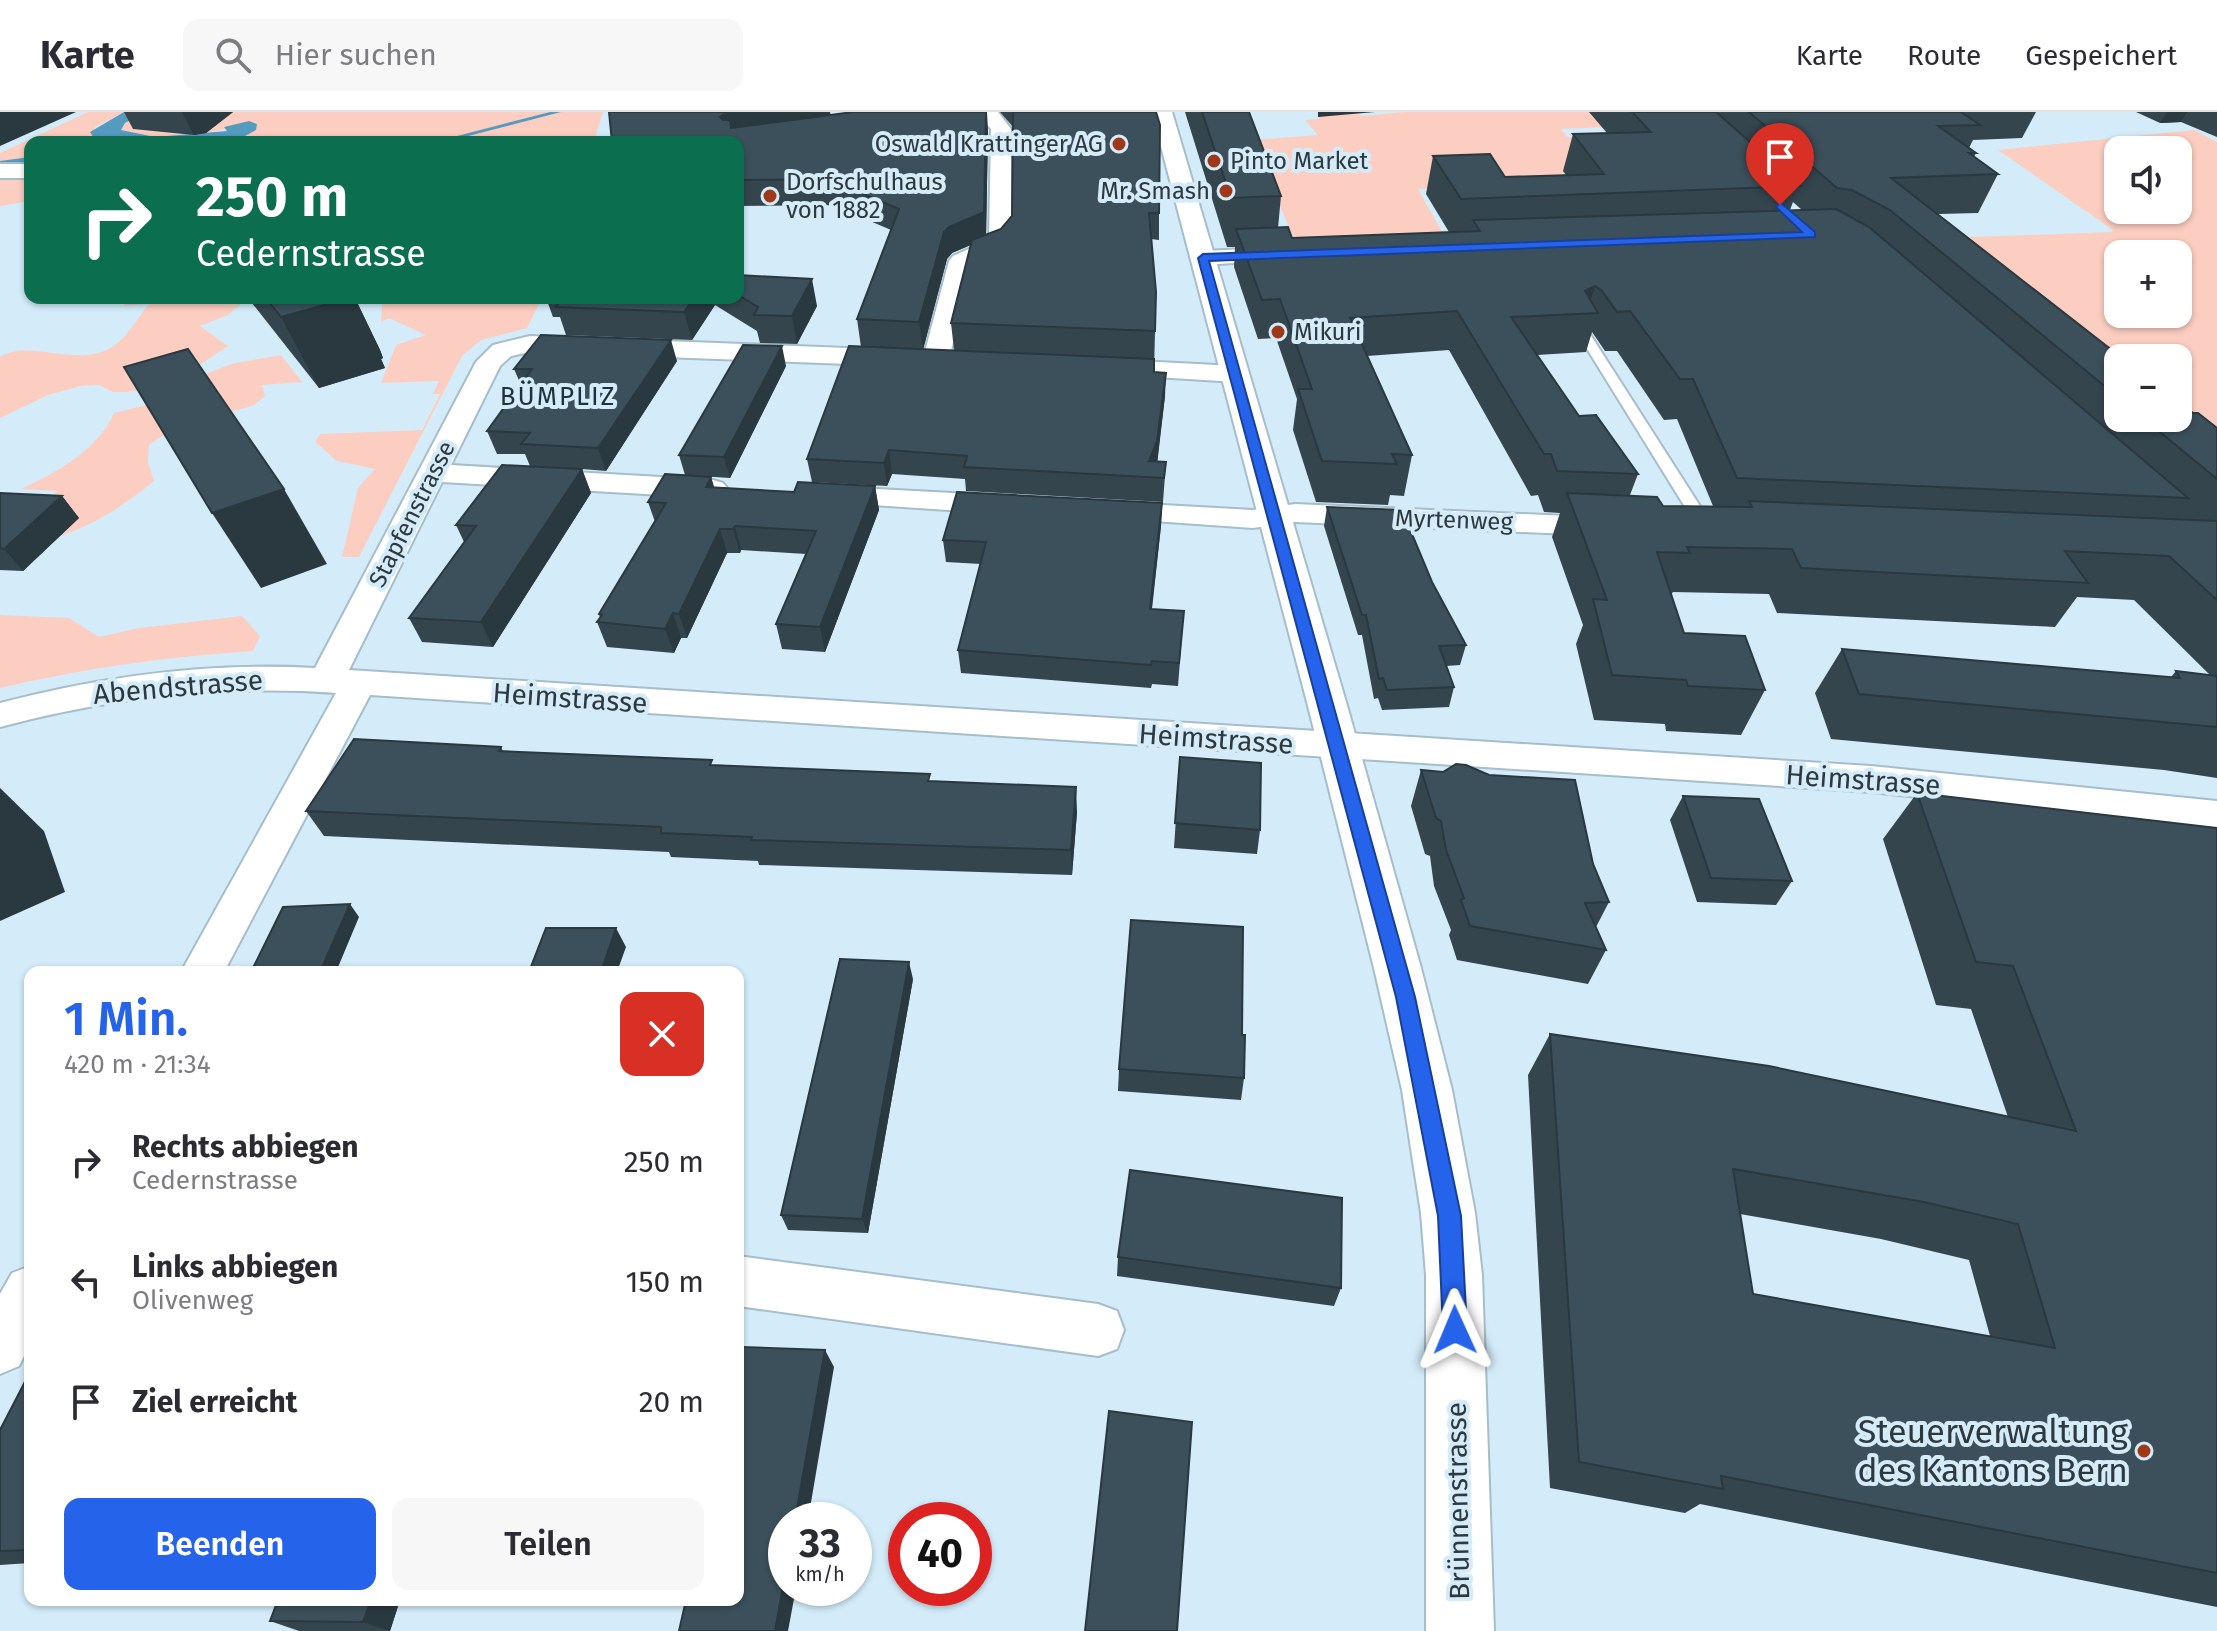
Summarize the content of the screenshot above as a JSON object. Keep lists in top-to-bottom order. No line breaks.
{"streets":{"street":["Stapfenstrasse","Myrtenweg","Abendstrasse","Heimstrasse","Brünnenstrasse"]},"crossings":[["Stapfenstrasse","Abendstrasse"],["Stapfenstrasse","Heimstrasse"],["Myrtenweg","Brünnenstrasse"],["Abendstrasse","Heimstrasse"],["Heimstrasse","Brünnenstrasse"]],"districts":["BÜMPLIZ"],"places":["Oswald Krattinger AG","Pinto Market","Mr. Smash","Dorfschulhaus von 1882","Mikuri","Steuerverwaltung des Kantons Bern"],"page":{"header":"Karte","search":"Hier suchen","nav":["Karte","Route","Gespeichert"],"map_buttons":["+","−"],"turn":["250 m","Cedernstrasse"],"heading":["1 Min.","420 m · 21:34"],"list":[{"name":"Rechts abbiegen","note":"Cedernstrasse","value":"250 m"},{"name":"Links abbiegen","note":"Olivenweg","value":"150 m"},{"name":"Ziel erreicht","value":"20 m"}],"buttons":["Beenden","Teilen"],"speed":"33 km/h","limit":"40"}}
